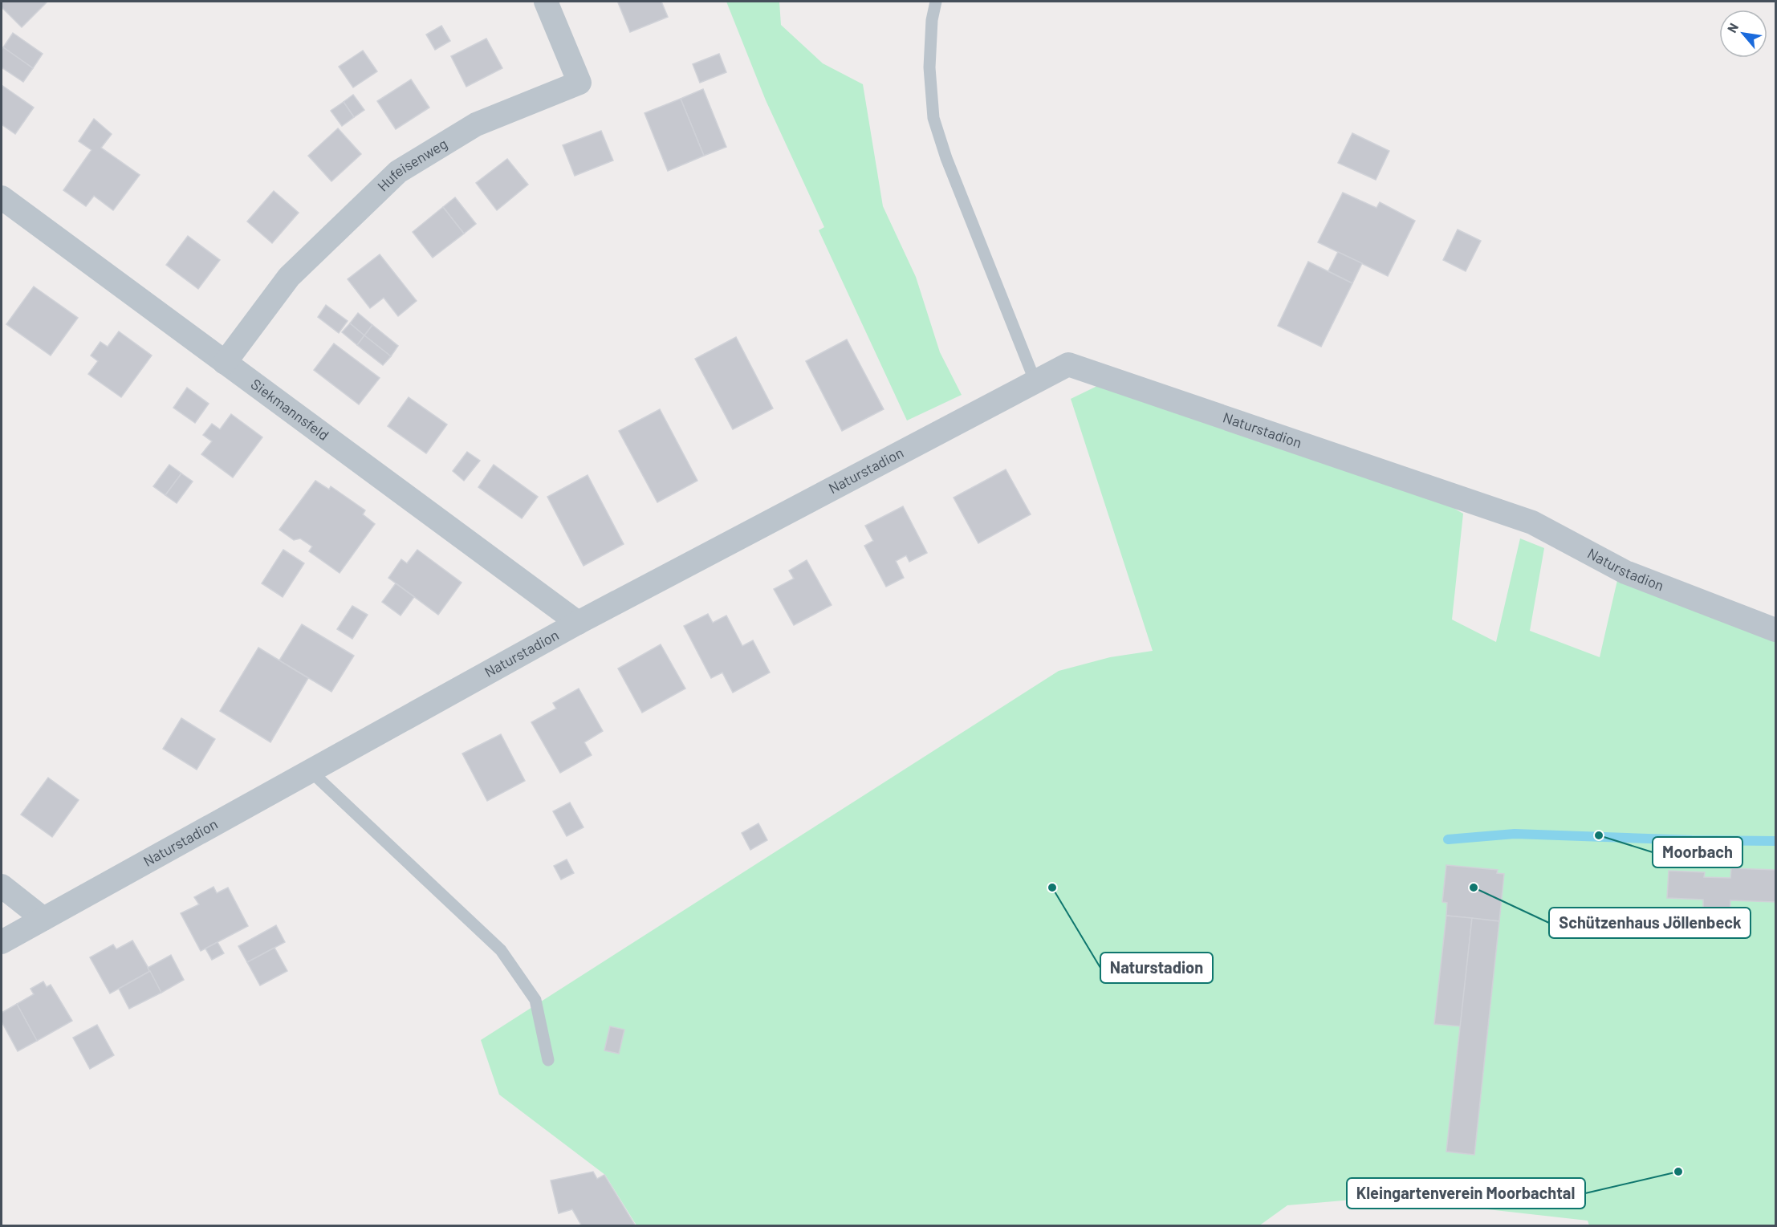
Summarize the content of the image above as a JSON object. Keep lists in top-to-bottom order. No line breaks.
{"streets":{"street":["Hufeisenweg","Siekmannsfeld","Naturstadion"]},"crossings":[["Hufeisenweg","Siekmannsfeld"],["Siekmannsfeld","Naturstadion"]],"places":["Moorbach","Naturstadion","Schützenhaus Jöllenbeck","Kleingartenverein Moorbachtal"],"north":"top left"}
